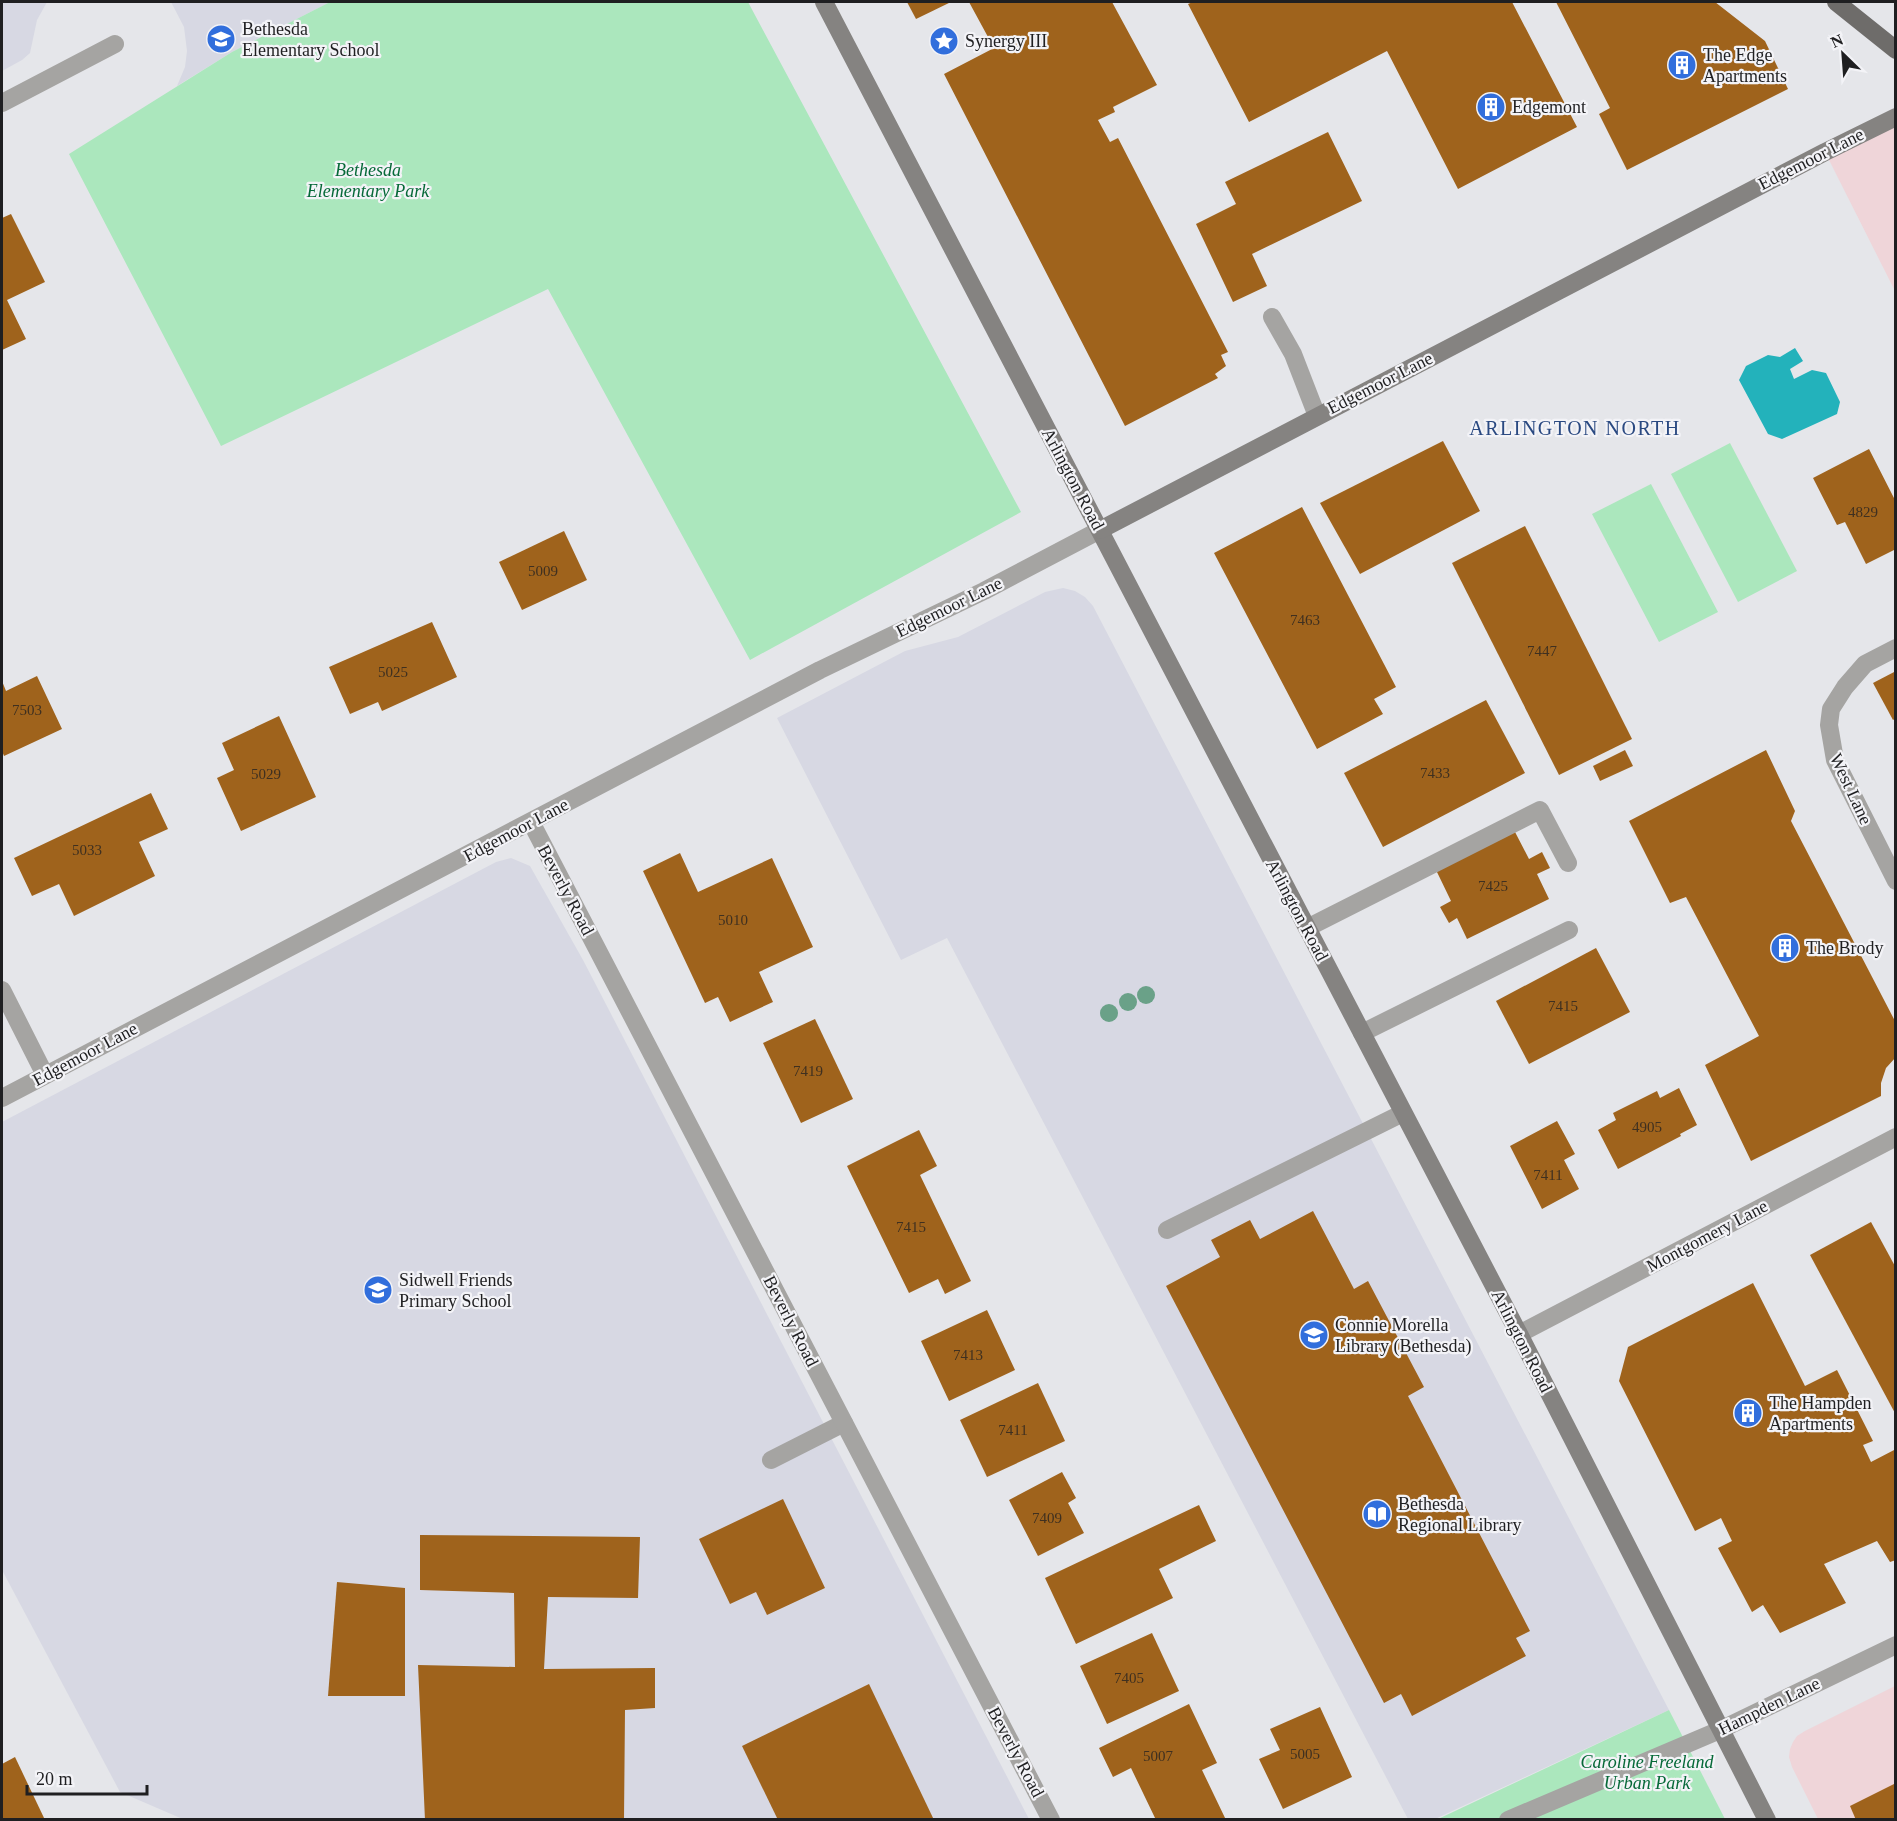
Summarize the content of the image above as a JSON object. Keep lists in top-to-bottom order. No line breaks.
{"streets":{"main road":["Edgemoor Lane","Arlington Road"],"street":["West Lane","Beverly Road","Montgomery Lane","Hampden Lane"]},"crossings":[["Edgemoor Lane","Arlington Road"],["Edgemoor Lane","Beverly Road"],["Arlington Road","Montgomery Lane"],["Arlington Road","Hampden Lane"]],"districts":["ARLINGTON NORTH"],"parks":["Bethesda Elementary Park","Caroline Freeland Urban Park"],"places":{"school or university":["Bethesda Elementary School","Sidwell Friends Primary School","Connie Morella Library (Bethesda)"],"place":["Synergy III"],"building":["The Edge Apartments","Edgemont","The Brody","The Hampden Apartments"],"library":["Bethesda Regional Library"]},"house_numbers":["4829","5009","7463","7447","5025","7503","7433","5029","5033","7425","5010","7415","7419","4905","7411","7415","7413","7411","7409","7405","5005","5007"],"scale_bar":"20 m","north":"top left"}
